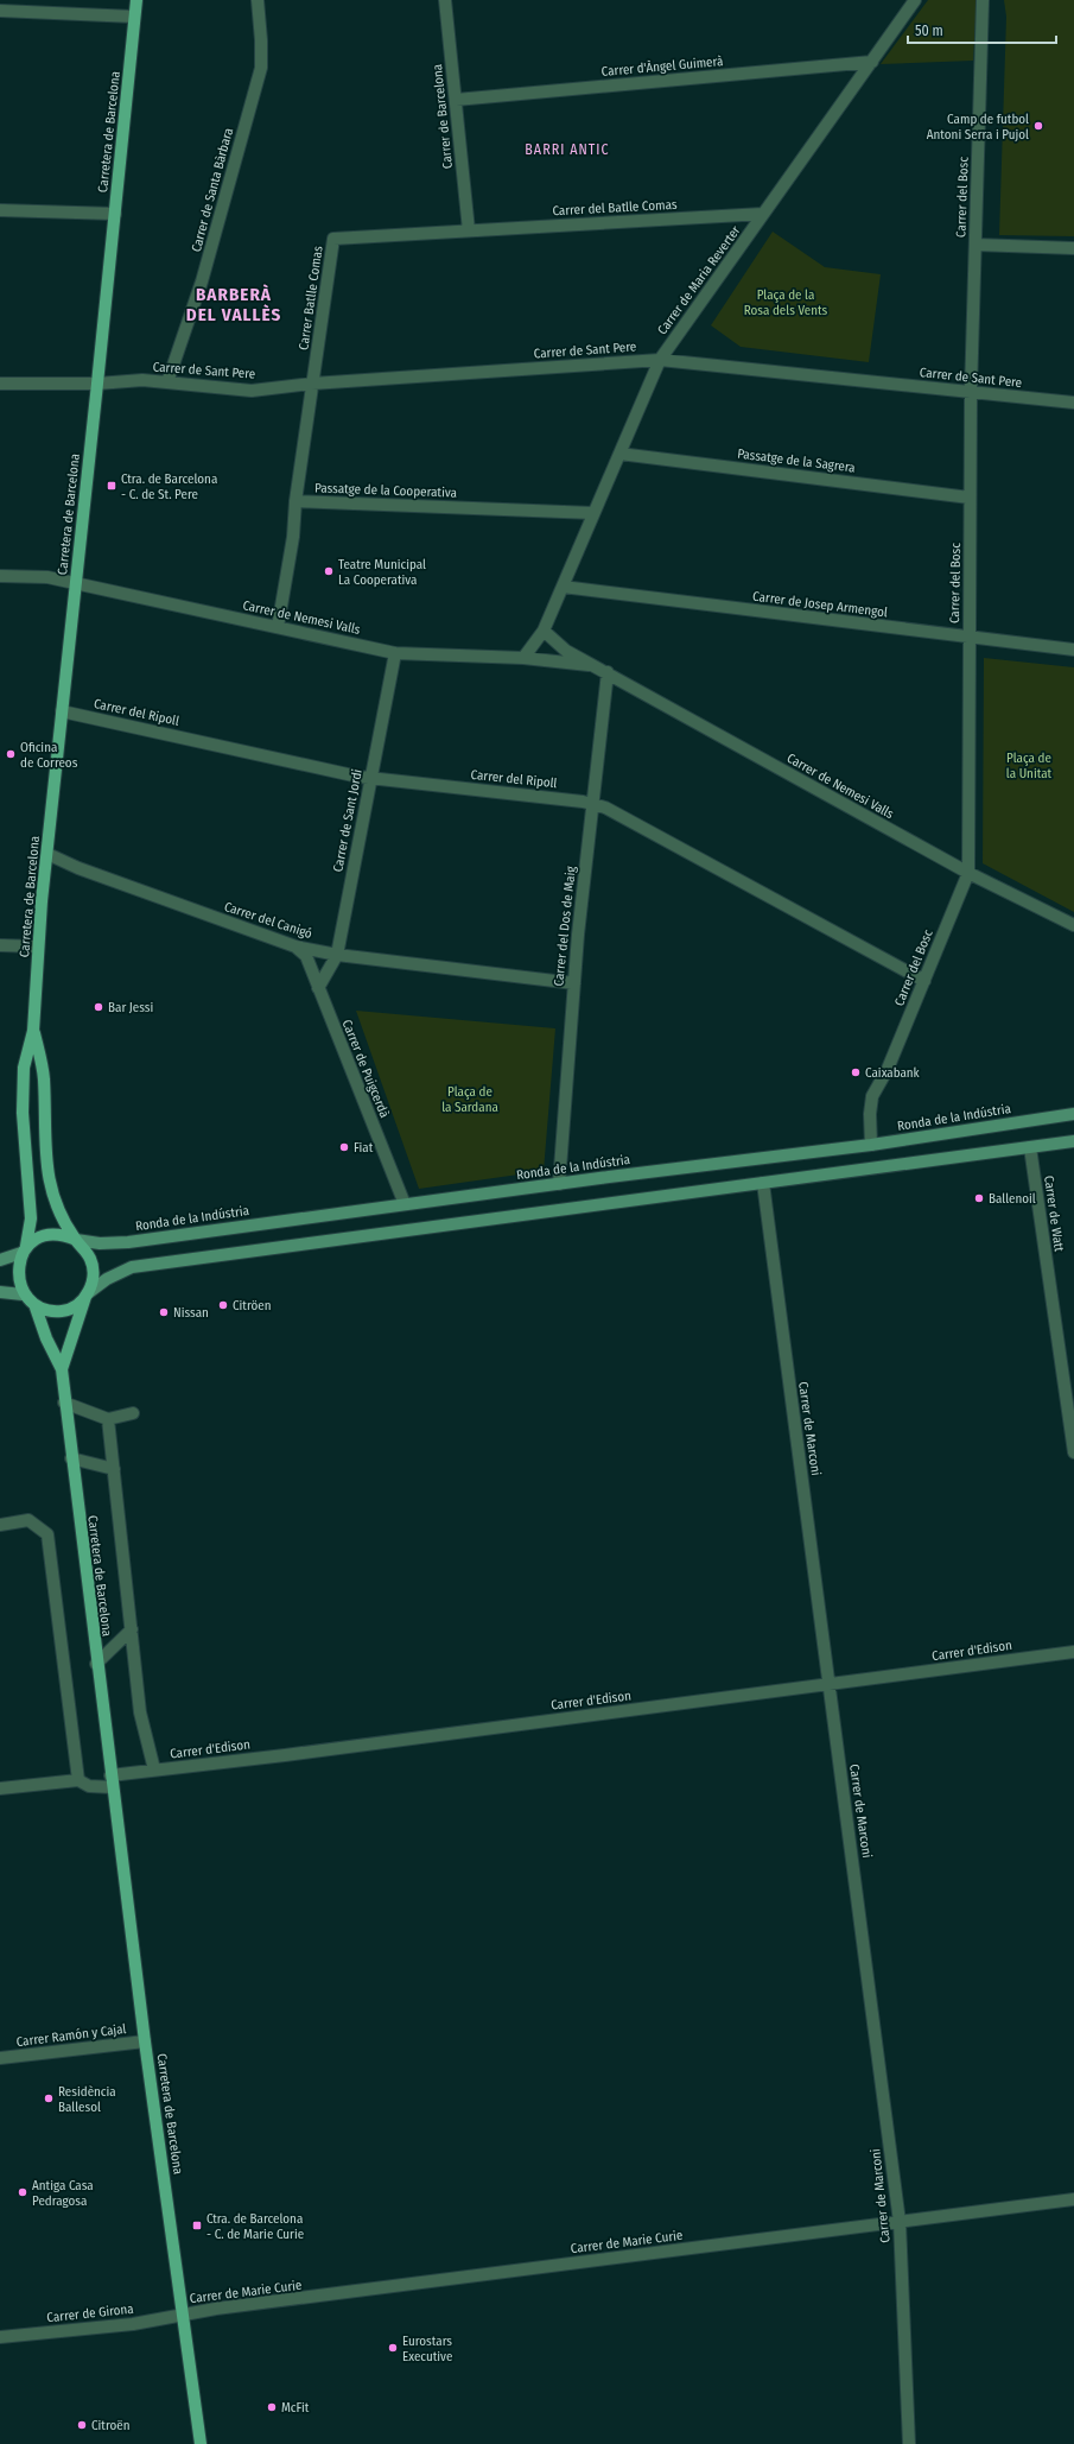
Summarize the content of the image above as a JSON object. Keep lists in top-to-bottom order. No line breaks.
{"streets":{"main road":["Carretera de Barcelona"],"street":["Carrer d'Àngel Guimerà","Carrer de Barcelona","Carrer de Santa Bàrbara","Carrer del Bosc","Carrer del Batlle Comas","Carrer de Maria Reverter","Carrer Batlle Comas","Carrer de Sant Pere","Passatge de la Sagrera","Passatge de la Cooperativa","Carrer de Josep Armengol","Carrer de Nemesi Valls","Carrer del Ripoll","Carrer de Sant Jordi","Carrer del Canigó","Carrer del Dos de Maig","Carrer de Puigcerdà","Ronda de la Indústria","Carrer de Watt","Carrer de Marconi","Carrer d'Edison","Carrer Ramón y Cajal","Carrer de Marie Curie","Carrer de Girona"]},"crossings":[["Carrer d'Àngel Guimerà","Carrer de Barcelona"],["Carrer d'Àngel Guimerà","Carrer de Maria Reverter"],["Carrer de Barcelona","Carrer del Batlle Comas"],["Carrer de Barcelona","Carrer Batlle Comas"],["Carretera de Barcelona","Carrer de Sant Pere"],["Carretera de Barcelona","Carrer de Nemesi Valls"],["Carretera de Barcelona","Carrer del Ripoll"],["Carretera de Barcelona","Carrer del Canigó"],["Carretera de Barcelona","Ronda de la Indústria"],["Carretera de Barcelona","Carrer d'Edison"],["Carretera de Barcelona","Carrer Ramón y Cajal"],["Carretera de Barcelona","Carrer de Marie Curie"],["Carretera de Barcelona","Carrer de Girona"],["Carrer de Santa Bàrbara","Carrer de Sant Pere"],["Carrer del Bosc","Carrer de Sant Pere"],["Carrer del Bosc","Passatge de la Sagrera"],["Carrer del Bosc","Carrer de Josep Armengol"],["Carrer del Bosc","Carrer de Nemesi Valls"],["Carrer del Bosc","Carrer del Ripoll"],["Carrer del Bosc","Ronda de la Indústria"],["Carrer del Batlle Comas","Carrer de Maria Reverter"],["Carrer del Batlle Comas","Carrer Batlle Comas"],["Carrer de Maria Reverter","Carrer de Sant Pere"],["Carrer de Maria Reverter","Passatge de la Sagrera"],["Carrer de Maria Reverter","Passatge de la Cooperativa"],["Carrer de Maria Reverter","Carrer de Josep Armengol"],["Carrer de Maria Reverter","Carrer de Nemesi Valls"],["Carrer Batlle Comas","Carrer de Sant Pere"],["Carrer Batlle Comas","Passatge de la Cooperativa"],["Carrer de Sant Pere","Passatge de la Cooperativa"],["Carrer de Nemesi Valls","Carrer de Sant Jordi"],["Carrer de Nemesi Valls","Carrer del Dos de Maig"],["Carrer del Ripoll","Carrer de Sant Jordi"],["Carrer del Ripoll","Carrer del Dos de Maig"],["Carrer de Sant Jordi","Carrer del Canigó"],["Carrer de Sant Jordi","Carrer de Puigcerdà"],["Carrer del Canigó","Carrer del Dos de Maig"],["Carrer del Canigó","Carrer de Puigcerdà"],["Carrer del Dos de Maig","Ronda de la Indústria"],["Carrer de Puigcerdà","Ronda de la Indústria"],["Carrer de Marconi","Carrer d'Edison"],["Carrer de Marconi","Carrer de Marie Curie"],["Carrer de Marie Curie","Carrer de Girona"]],"districts":["BARRI ANTIC","BARBERÀ DEL VALLÈS"],"parks":["Plaça de la Rosa dels Vents","Plaça de la Unitat","Plaça de la Sardana"],"places":{"other":["Camp de futbol Antoni Serra i Pujol","Teatre Municipal La Cooperativa","Oficina de Correos","Bar Jessi","Caixabank","Fiat","Ballenoil","Citröen","Nissan","Residència Ballesol","Antiga Casa Pedragosa","Eurostars Executive","McFit","Citroën"],"transit":["Ctra. de Barcelona - C. de St. Pere","Ctra. de Barcelona - C. de Marie Curie"]},"scale_bar":"50 m"}
